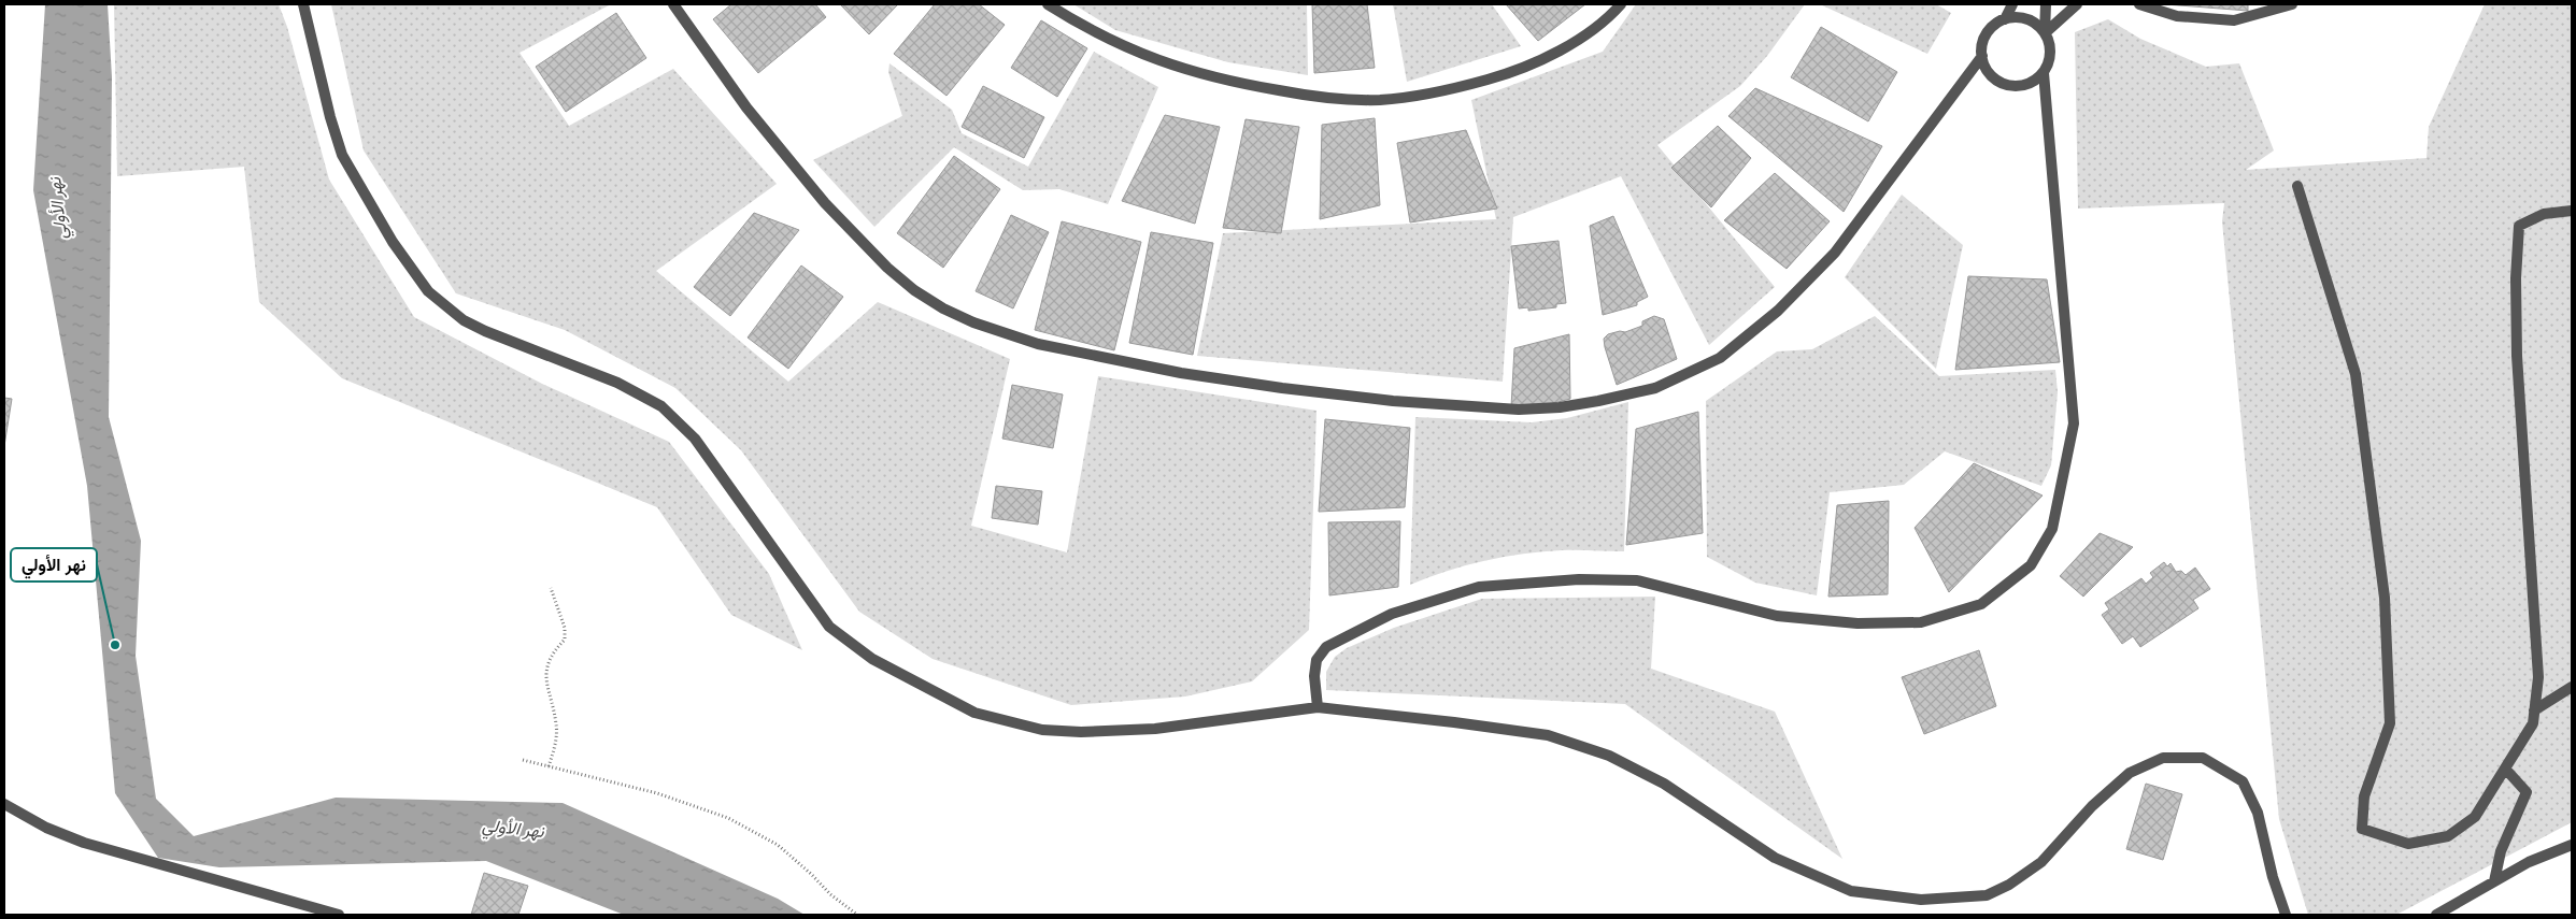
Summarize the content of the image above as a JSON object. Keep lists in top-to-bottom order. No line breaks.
{"water":["نهر الأولي"],"places":["نهر الأولي"]}
